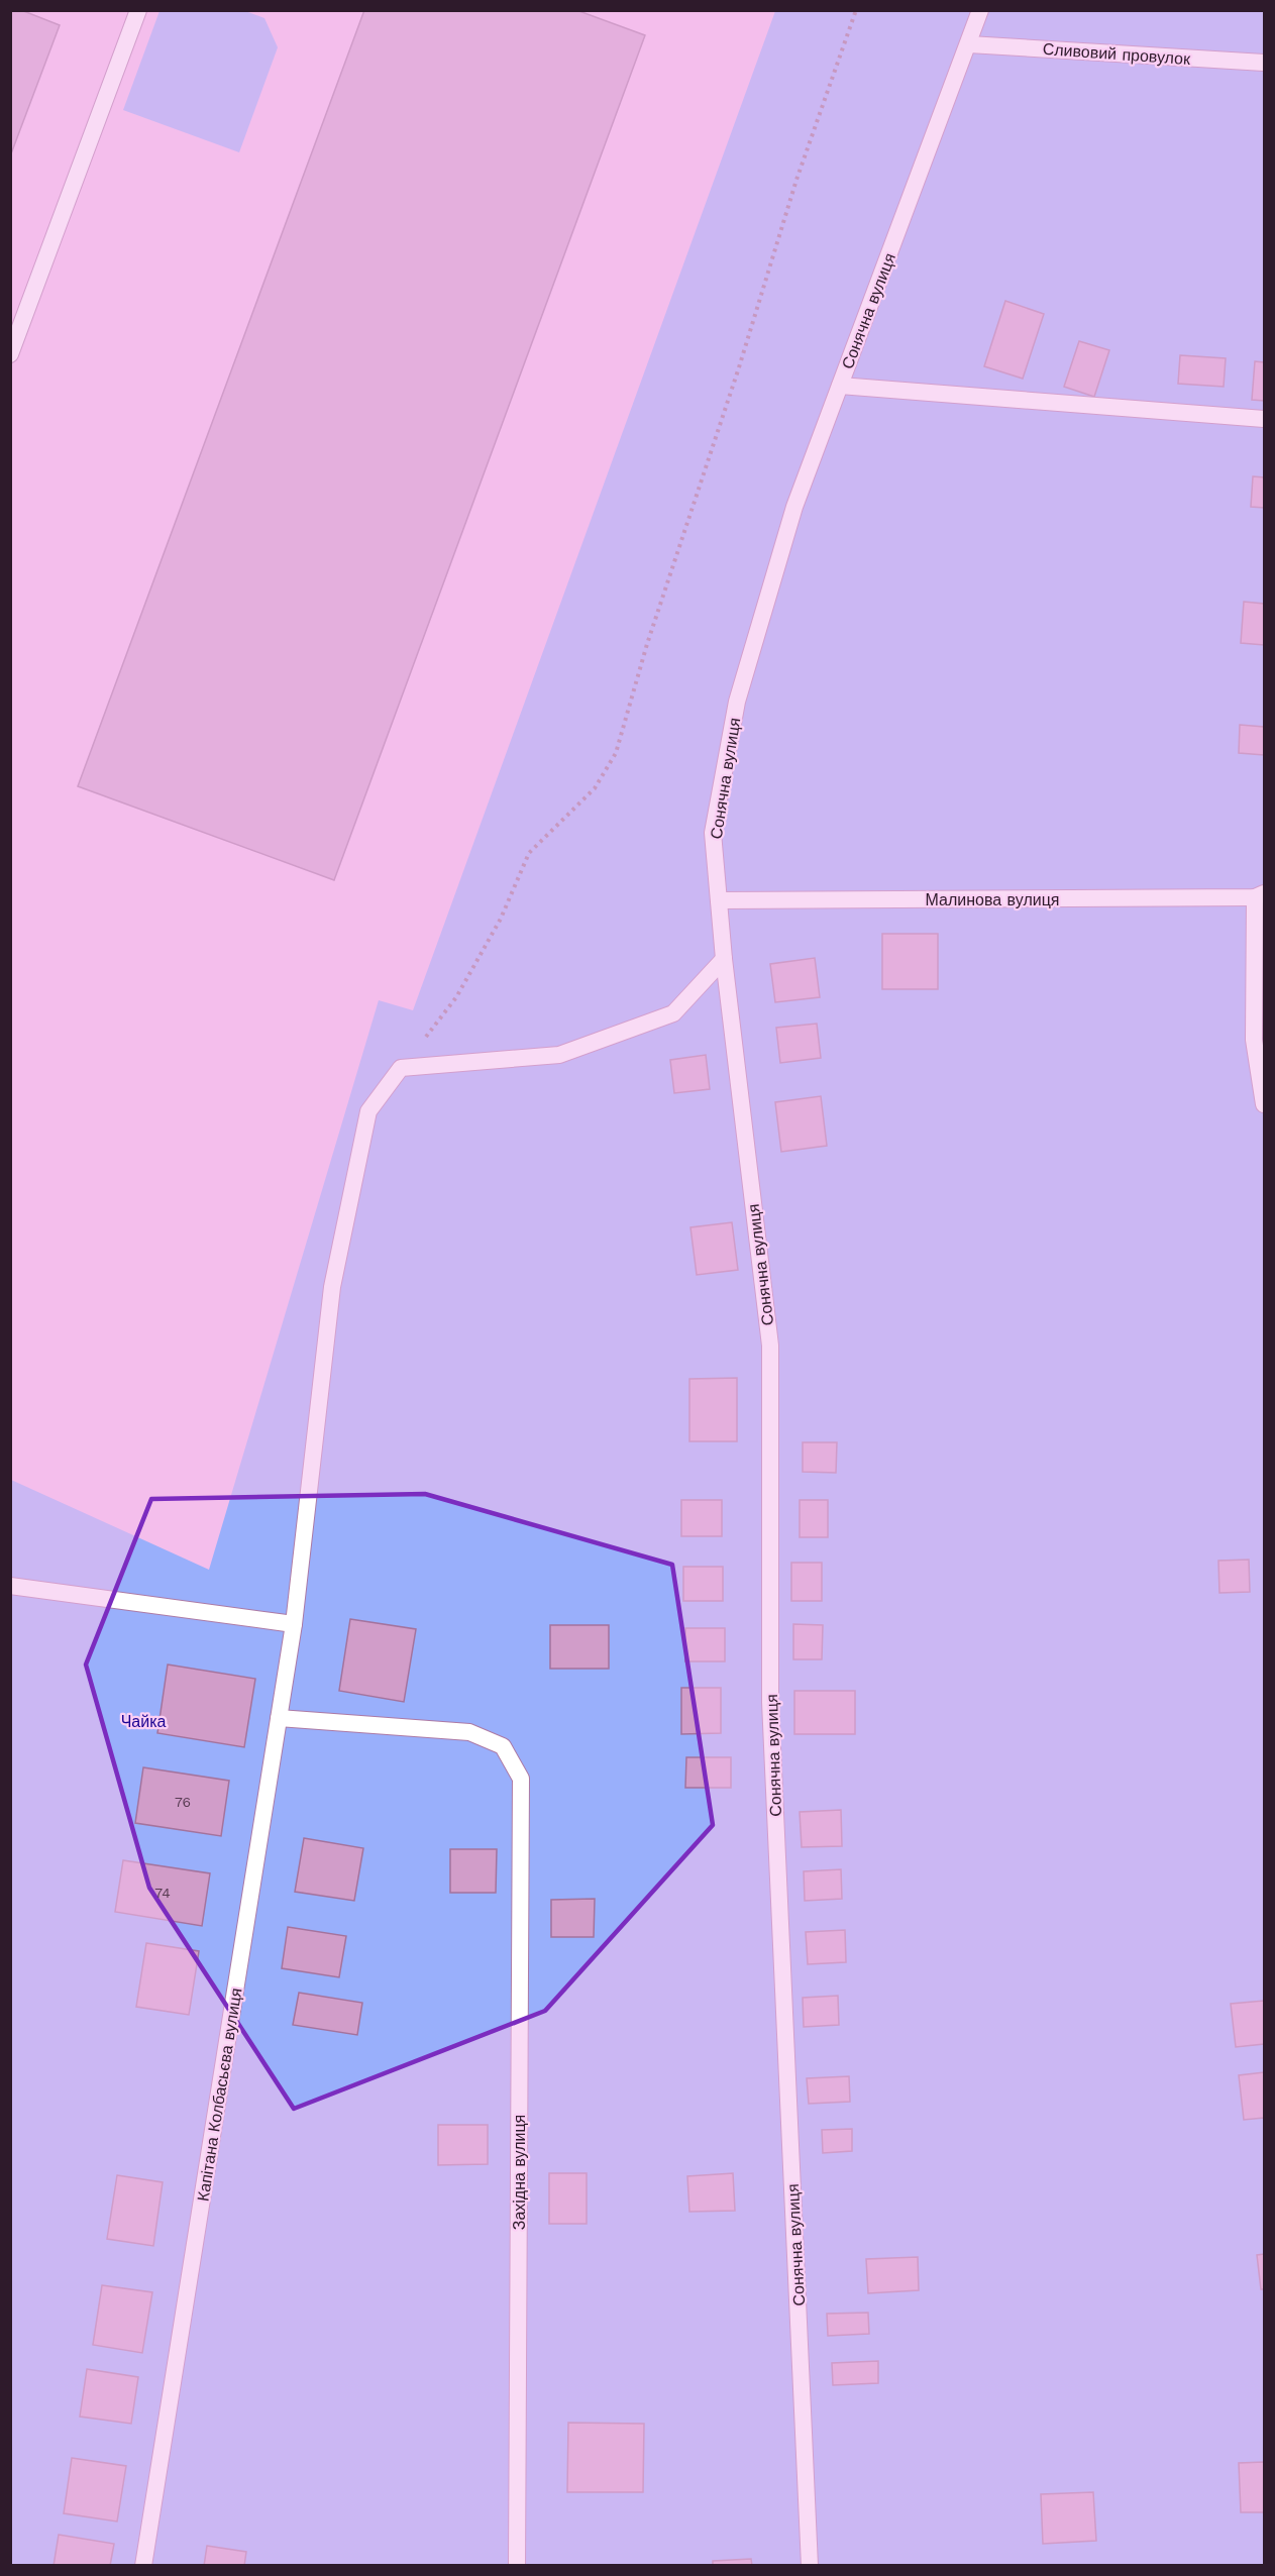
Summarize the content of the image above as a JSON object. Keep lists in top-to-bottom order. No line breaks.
{"streets":{"lane":["Сливовий провулок","Сонячна вулиця","Малинова вулиця","Капітана Колбасьєва вулиця","Західна вулиця"]},"crossings":[["Сливовий провулок","Сонячна вулиця"],["Сонячна вулиця","Малинова вулиця"],["Капітана Колбасьєва вулиця","Західна вулиця"]],"parks":["Чайка"],"house_numbers":["76","74"]}
